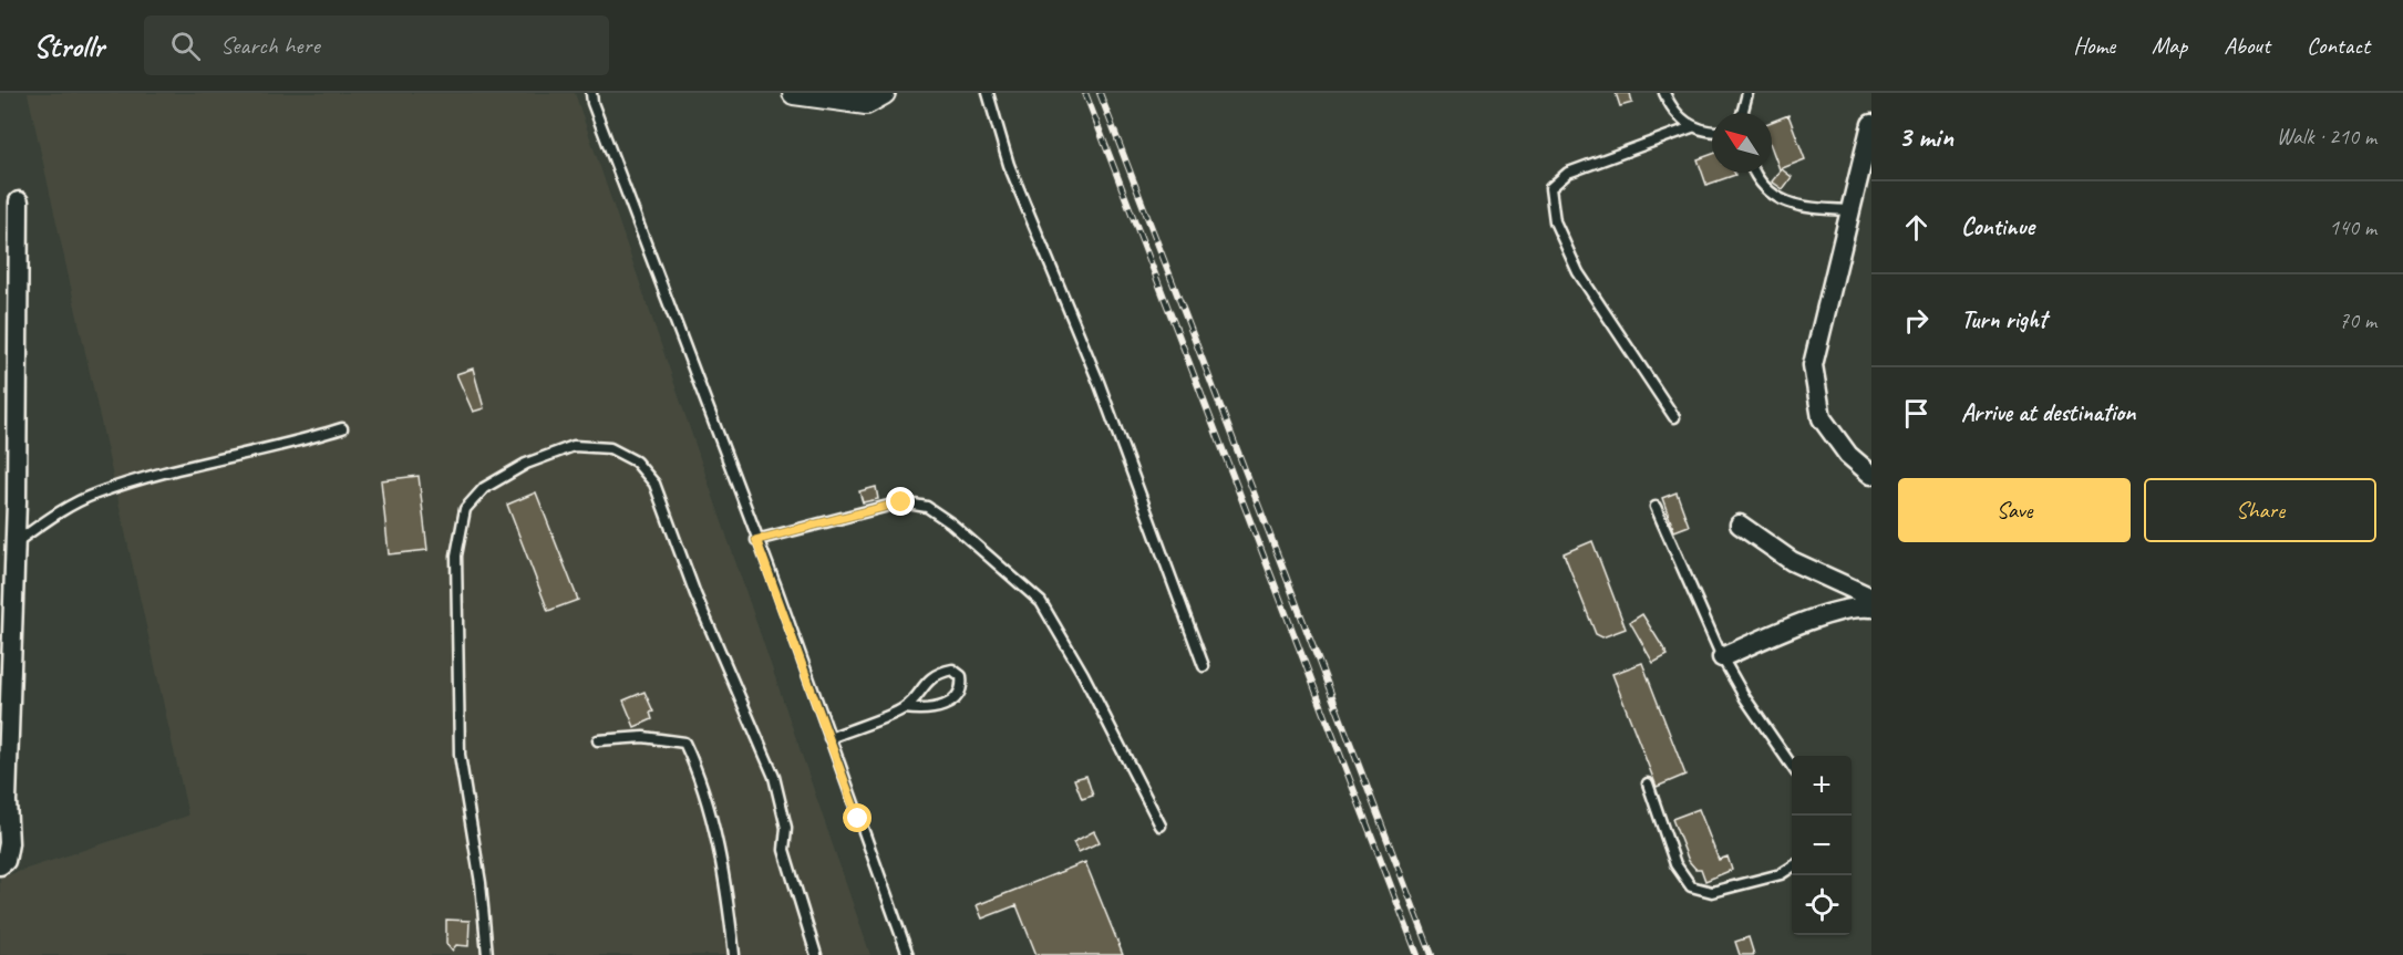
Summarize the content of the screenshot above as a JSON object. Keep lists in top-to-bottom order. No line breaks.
{"north":"top left","page":{"header":"Strollr","search":"Search here","nav":["Home","Map","About","Contact"],"heading":["3 min","Walk · 210 m"],"list":[["Continue","140 m"],["Turn right","70 m"],"Arrive at destination"],"buttons":["Save","Share"],"map_buttons":["+","−"]}}
